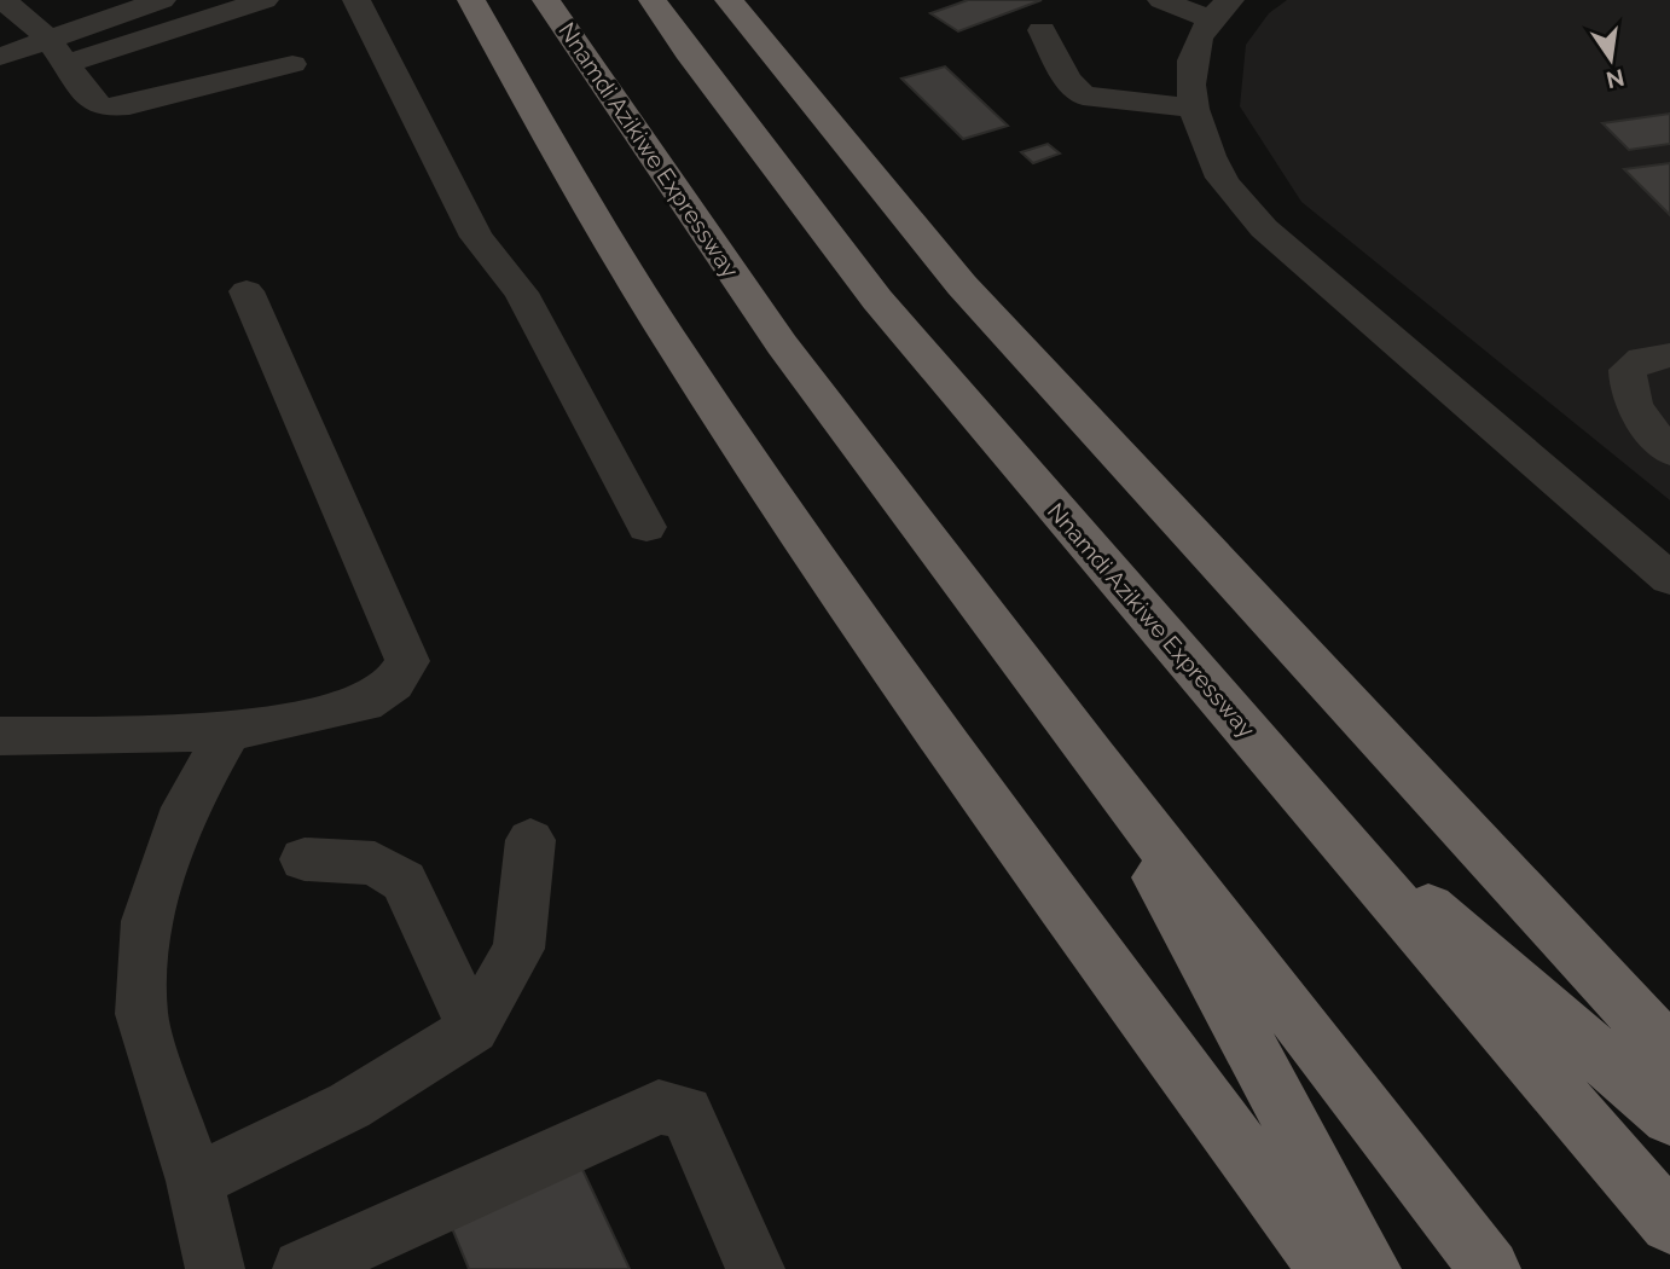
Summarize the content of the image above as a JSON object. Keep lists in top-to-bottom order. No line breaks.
{"streets":{"highway":["Nnamdi Azikiwe Expressway"]},"north":"bottom"}
